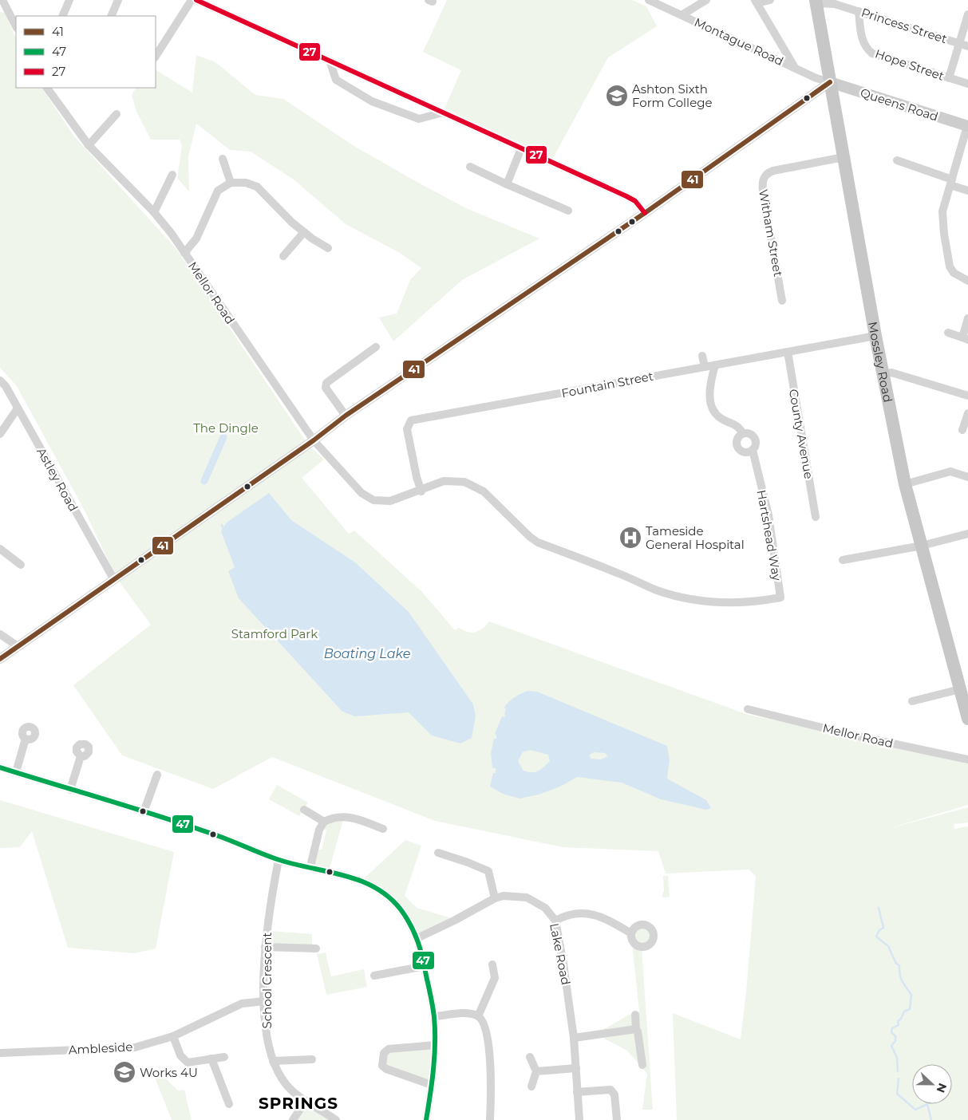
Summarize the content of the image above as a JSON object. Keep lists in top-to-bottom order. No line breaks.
{"streets":{"main road":["Queens Road","Mossley Road"],"street":["Princess Street","Montague Road","Hope Street","Witham Street","Mellor Road","Fountain Street","County Avenue","Astley Road","Hartshead Way","Lake Road","School Crescent","Ambleside"]},"crossings":[["Princess Street","Hope Street"],["Princess Street","Mossley Road"],["Montague Road","Queens Road"],["Montague Road","Mossley Road"],["Queens Road","Mossley Road"],["Witham Street","Mossley Road"],["Mellor Road","Fountain Street"],["Mellor Road","Hartshead Way"],["Mossley Road","Fountain Street"],["Fountain Street","County Avenue"],["Fountain Street","Hartshead Way"],["School Crescent","Ambleside"]],"districts":["SPRINGS"],"water":["Boating Lake"],"parks":["The Dingle","Stamford Park"],"places":{"school or university":["Ashton Sixth Form College","Works 4U"],"hospital":["Tameside General Hospital"]},"lines":["transit line 27","transit line 41","transit line 47"],"legend":["41","47","27"],"north":"right"}
